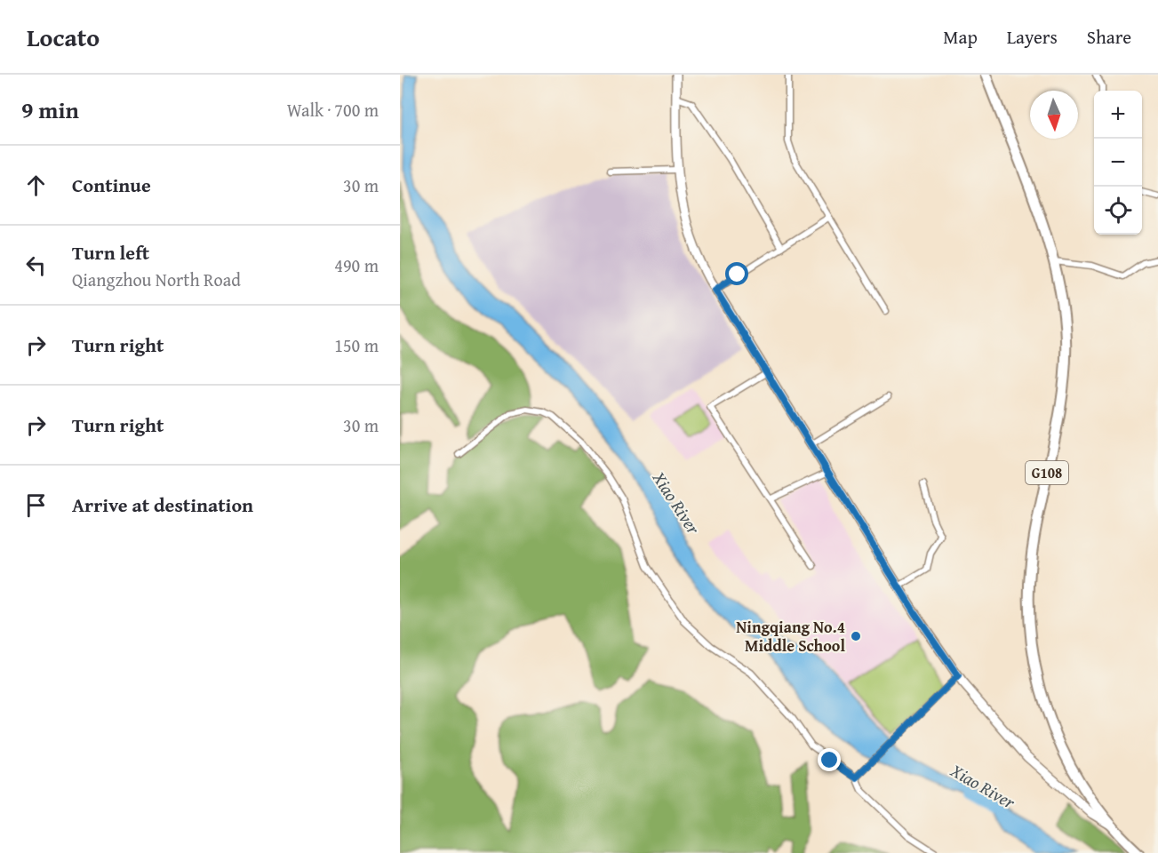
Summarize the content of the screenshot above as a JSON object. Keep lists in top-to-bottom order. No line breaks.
{"streets":{"highway":["G108"]},"water":["Xiao River"],"places":["Ningqiang No.4 Middle School"],"north":"bottom","page":{"header":"Locato","nav":["Map","Layers","Share"],"heading":["9 min","Walk · 700 m"],"map_buttons":["+","−"],"list":[["Continue","30 m"],["Turn left","Qiangzhou North Road","490 m"],["Turn right","150 m"],["Turn right","30 m"],"Arrive at destination"]}}
